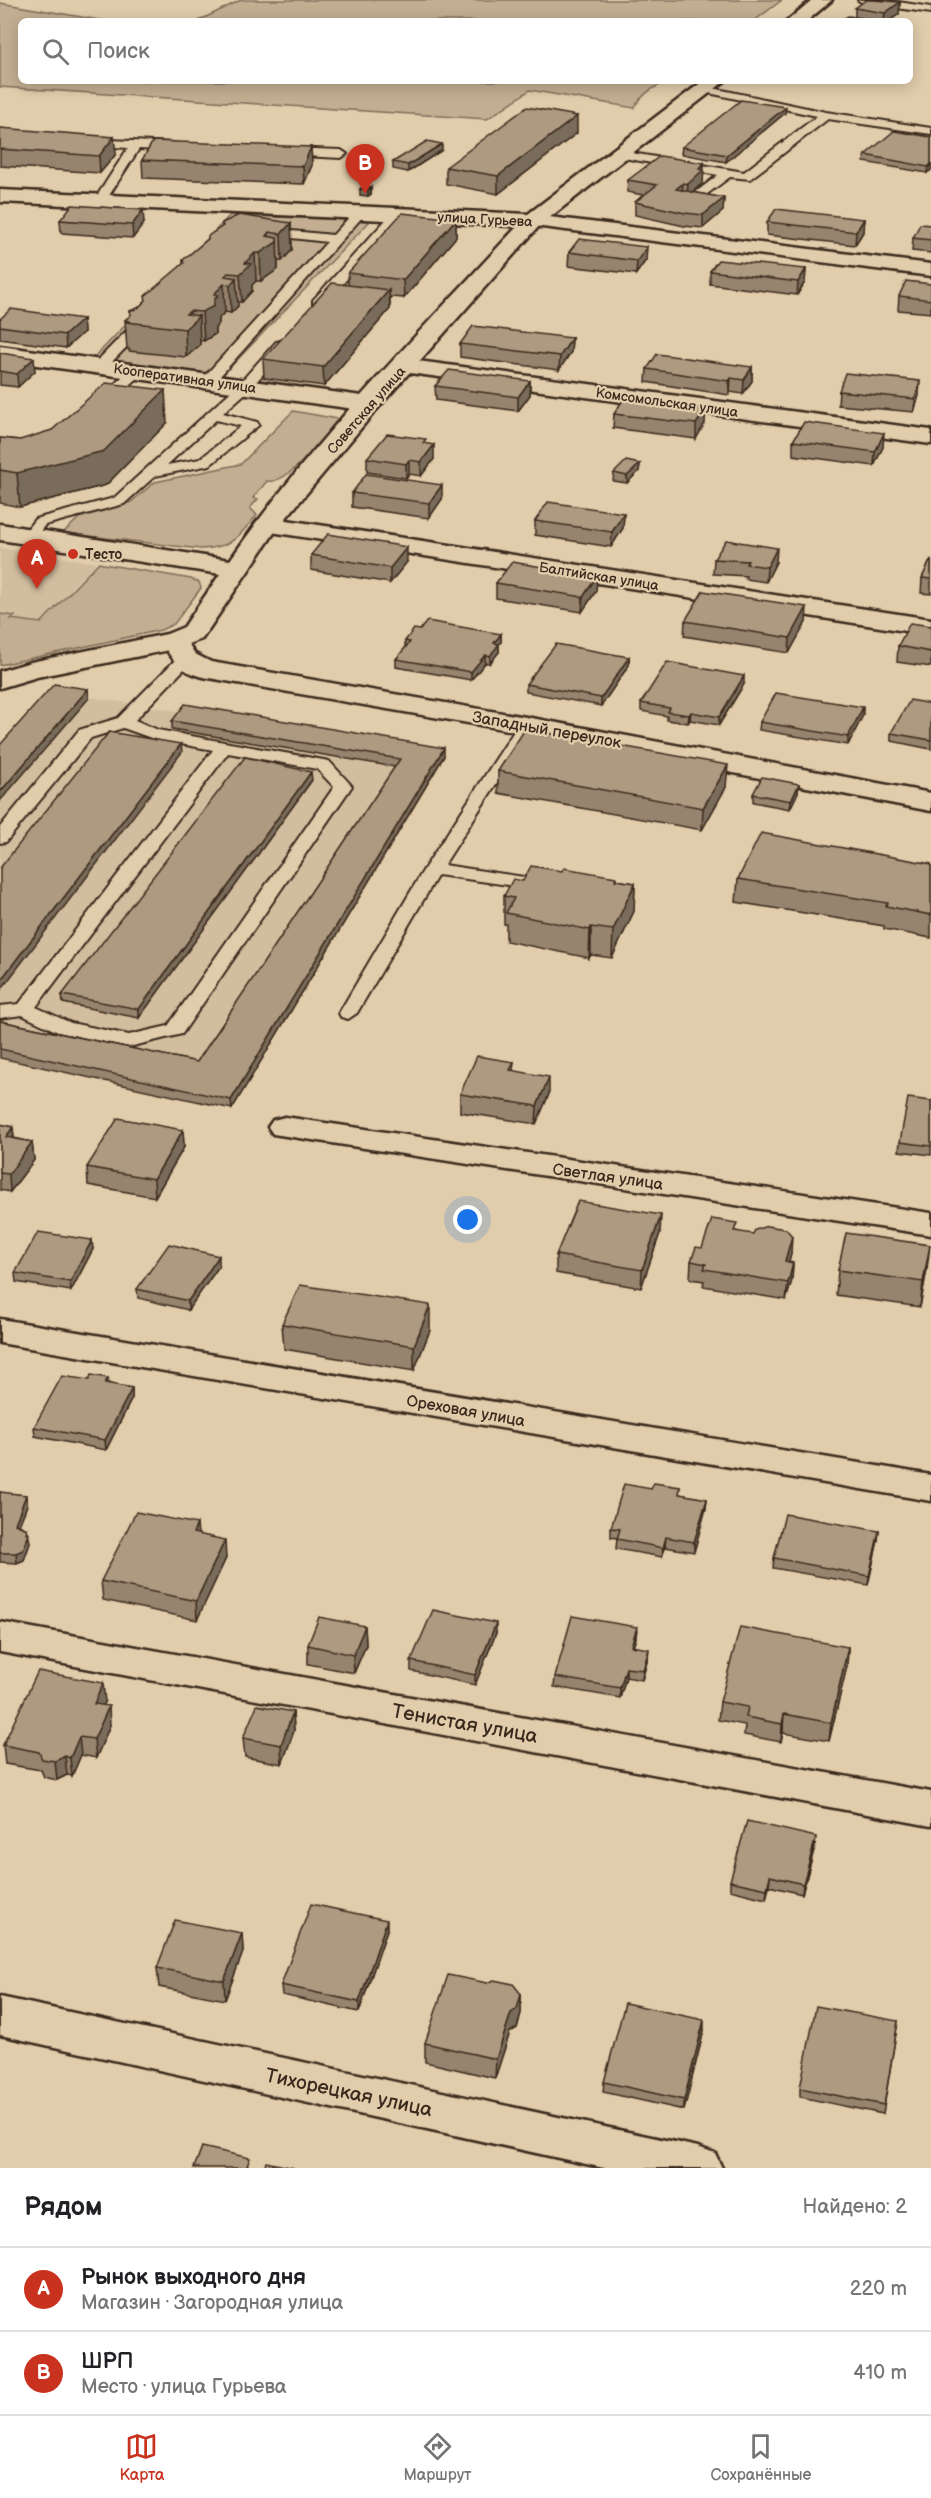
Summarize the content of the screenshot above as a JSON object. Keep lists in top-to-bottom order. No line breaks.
{"streets":{"street":["улица Гурьева","Кооперативная улица","Комсомольская улица","Советская улица","Балтийская улица","Западный переулок","Светлая улица","Ореховая улица","Тенистая улица","Тихорецкая улица"]},"crossings":[["улица Гурьева","Советская улица"],["Кооперативная улица","Советская улица"],["Комсомольская улица","Советская улица"],["Советская улица","Балтийская улица"],["Советская улица","Западный переулок"]],"places":["Тесто"],"page":{"search":"Поиск","pins":["B","A"],"heading":["Рядом","Найдено: 2"],"list":[{"mark":"A","name":"Рынок выходного дня","note":"Магазин · Загородная улица","value":"220 m"},{"mark":"B","name":"ШРП","note":"Место · улица Гурьева","value":"410 m"}],"nav":["Карта","Маршрут","Сохранённые"]}}
